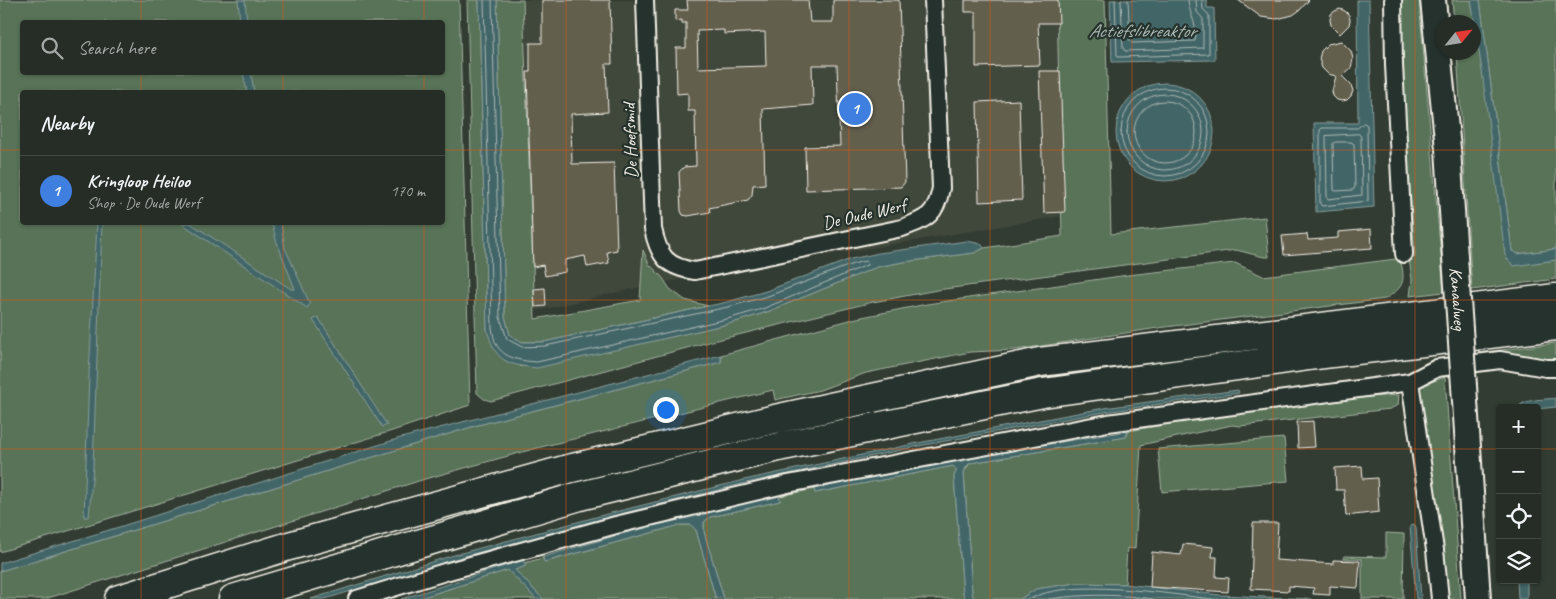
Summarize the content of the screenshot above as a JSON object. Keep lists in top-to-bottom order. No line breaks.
{"streets":{"street":["De Hoefsmid","De Oude Werf","Kanaalweg"]},"crossings":[["De Hoefsmid","De Oude Werf"]],"water":["Actiefslibreaktor"],"north":"top right","page":{"search":"Search here","heading":"Nearby","pins":"1","list":[{"mark":"1","name":"Kringloop Heiloo","note":"Shop · De Oude Werf","value":"170 m"}],"map_buttons":["+","−"]}}
